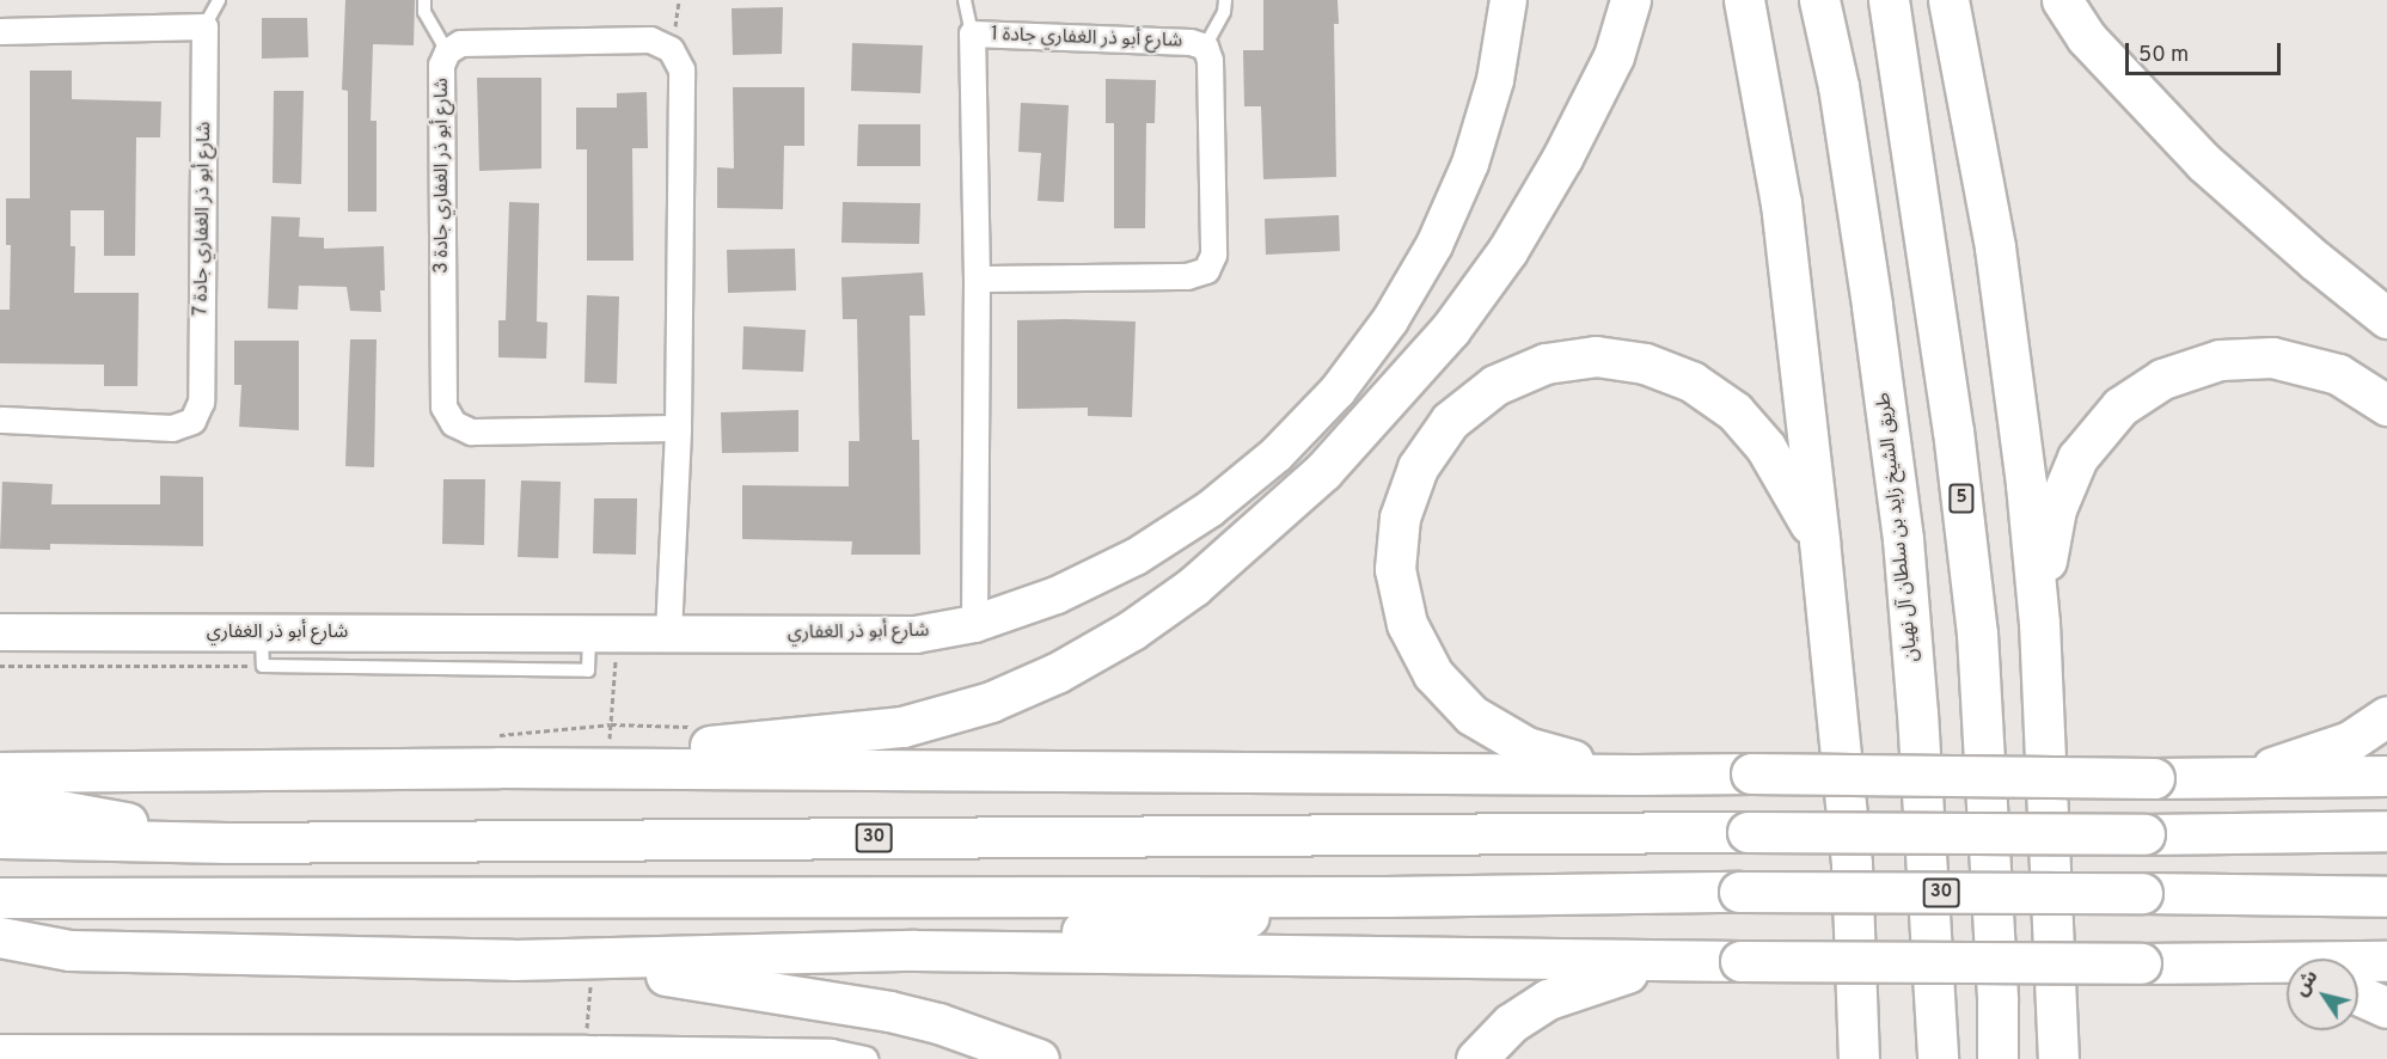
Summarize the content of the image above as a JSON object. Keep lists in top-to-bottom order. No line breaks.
{"streets":{"highway":["5","طريق الشيخ زايد بن سلطان آل نهيان","30"],"street":["شارع أبو ذر الغفاري جادة 1","شارع أبو ذر الغفاري جادة 3","شارع أبو ذر الغفاري جادة 7","شارع أبو ذر الغفاري"]},"crossings":[["شارع أبو ذر الغفاري جادة 1","شارع أبو ذر الغفاري"],["شارع أبو ذر الغفاري جادة 3","شارع أبو ذر الغفاري"]],"scale_bar":"50 m","north":"top left"}
